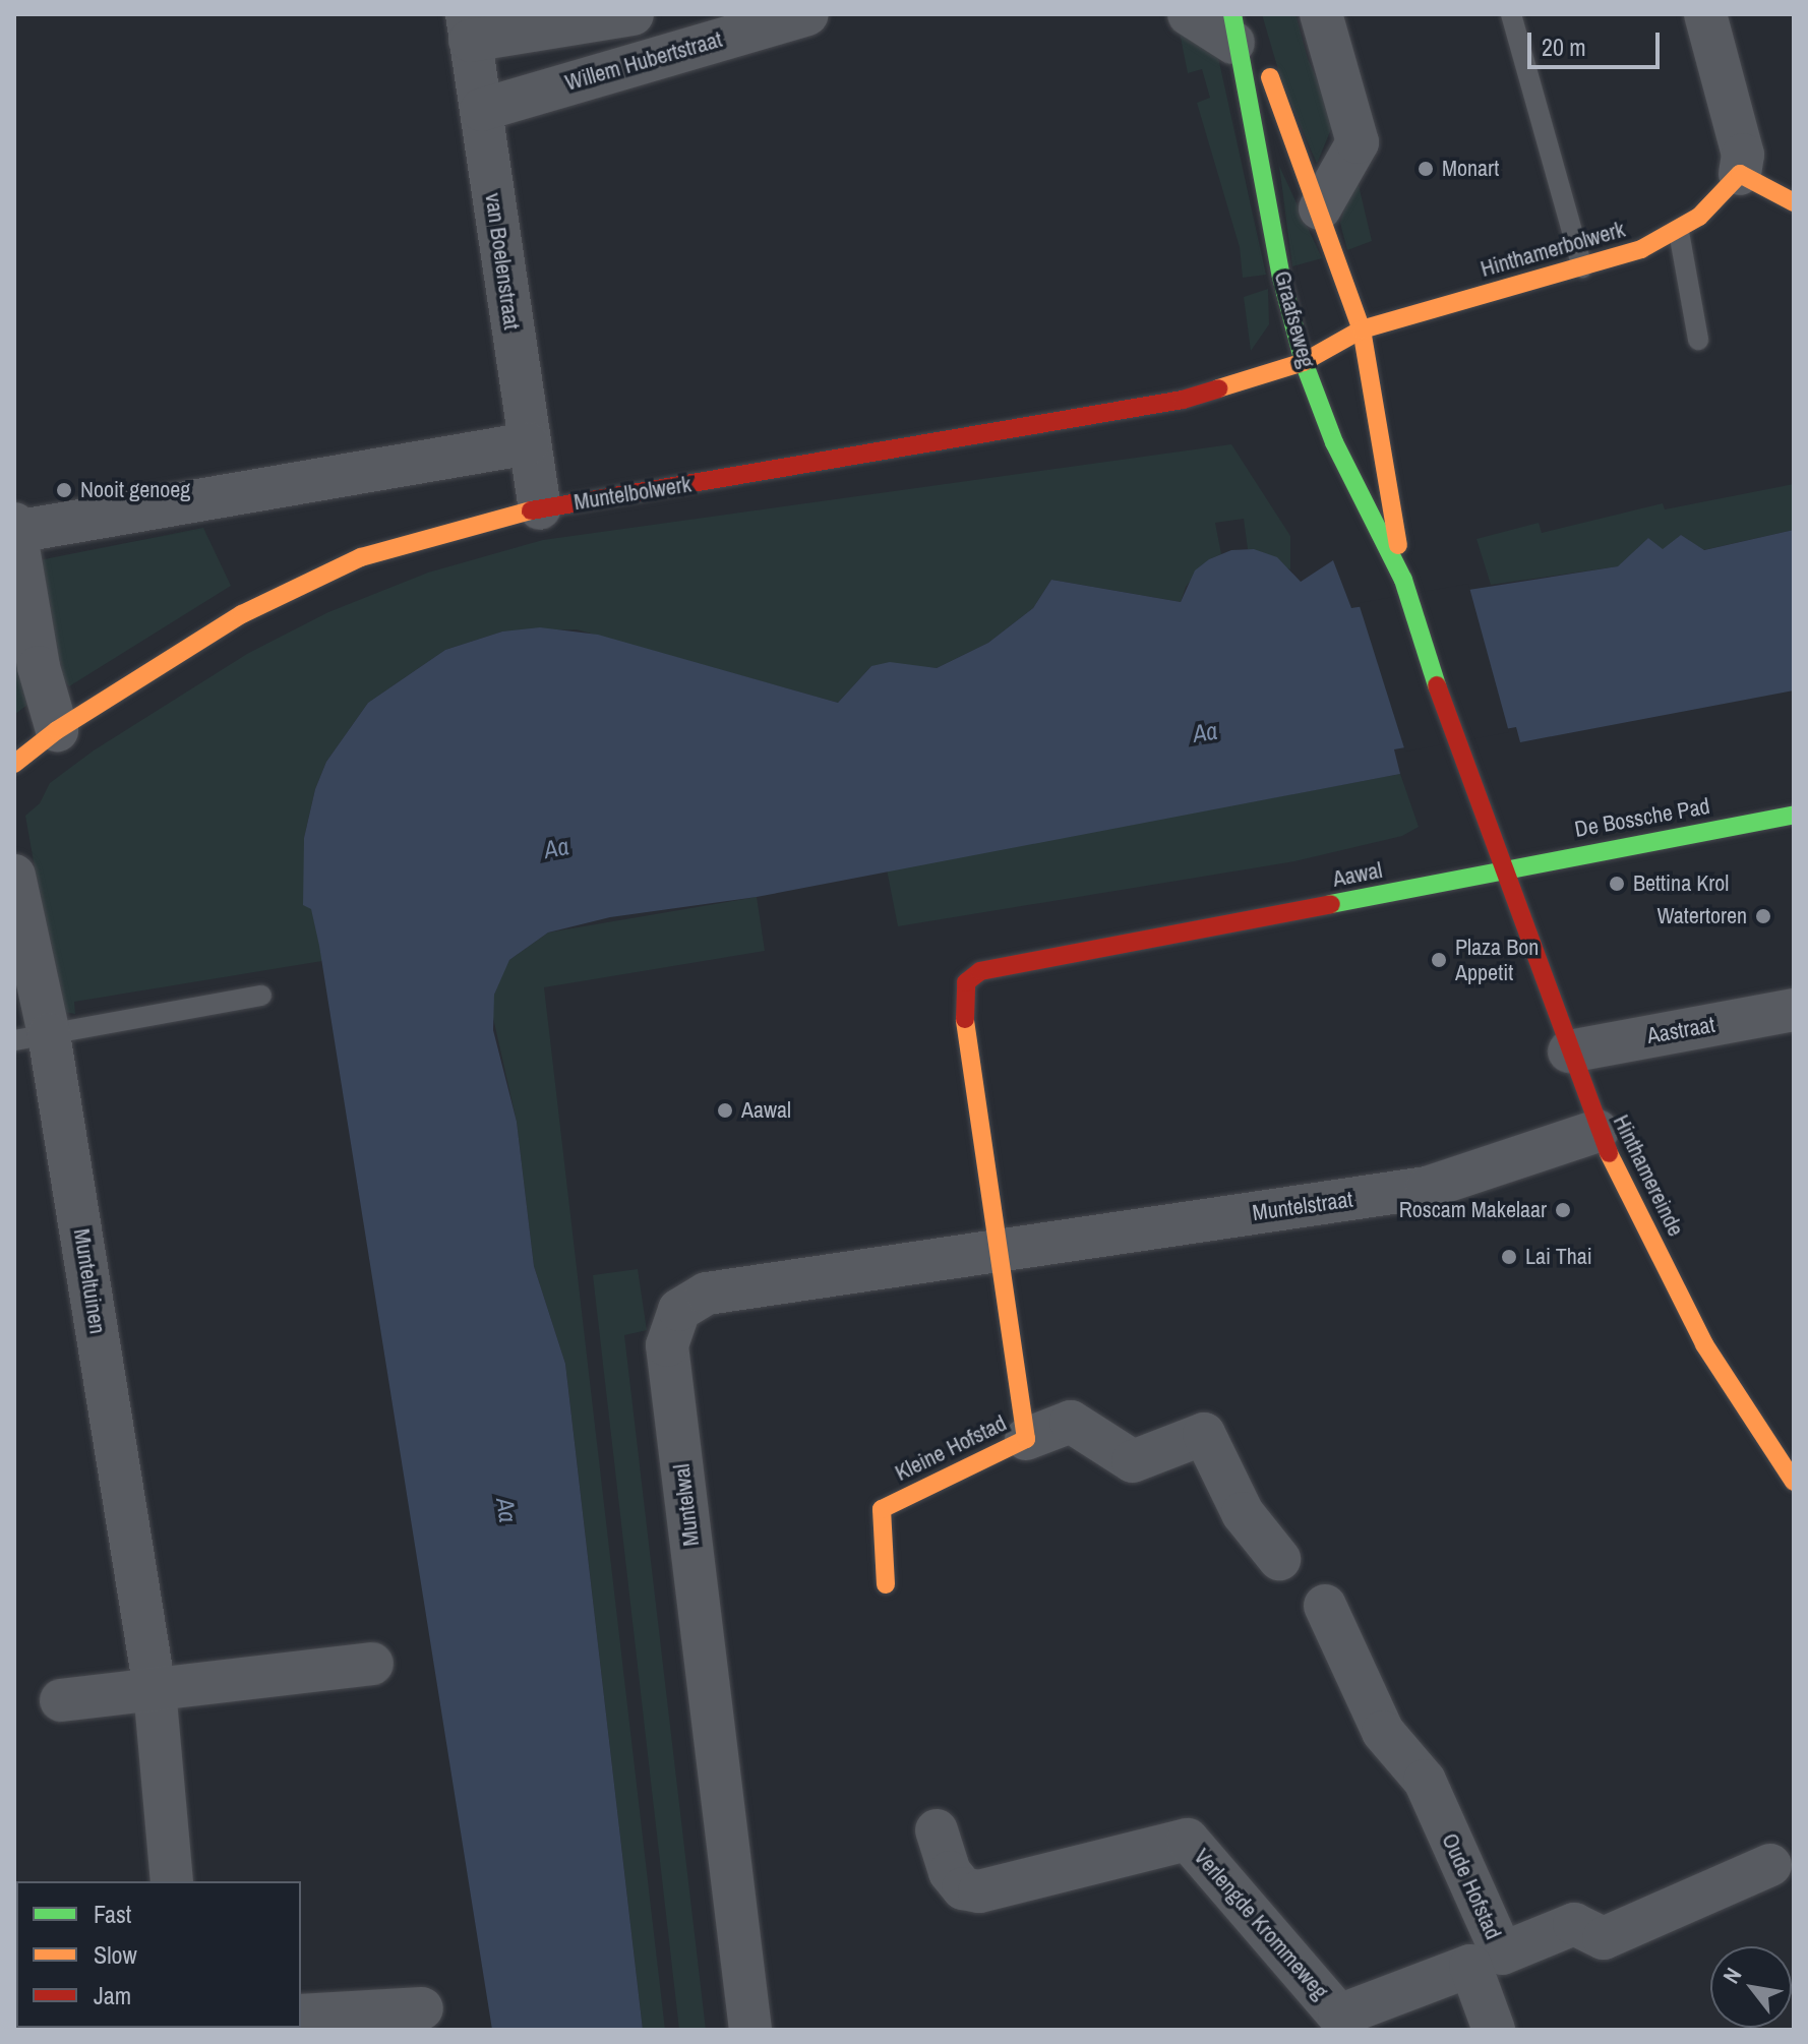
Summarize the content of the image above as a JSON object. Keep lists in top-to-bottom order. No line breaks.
{"streets":{"street":["Willem Hubertstraat","Hinthamerbolwerk","van Boelenstraat","Graafseweg","Muntelbolwerk","De Bossche Pad","Aawal","Aastraat","Hinthamereinde","Muntelstraat","Munteltuinen","Kleine Hofstad","Muntelwal","Oude Hofstad","Verlengde Krommeweg"]},"crossings":[["Willem Hubertstraat","van Boelenstraat"],["Hinthamerbolwerk","Graafseweg"],["Hinthamerbolwerk","Muntelbolwerk"],["van Boelenstraat","Muntelbolwerk"],["Graafseweg","Muntelbolwerk"],["Graafseweg","De Bossche Pad"],["Graafseweg","Aawal"],["Graafseweg","Hinthamereinde"],["De Bossche Pad","Aawal"],["De Bossche Pad","Hinthamereinde"],["Aawal","Hinthamereinde"],["Aawal","Muntelstraat"],["Aawal","Kleine Hofstad"],["Aawal","Muntelwal"],["Aastraat","Hinthamereinde"],["Hinthamereinde","Muntelstraat"],["Muntelstraat","Kleine Hofstad"],["Muntelstraat","Muntelwal"],["Kleine Hofstad","Muntelwal"],["Oude Hofstad","Verlengde Krommeweg"]],"water":["Aa"],"places":["Monart","Nooit genoeg","Bettina Krol","Watertoren","Plaza Bon Appetit","Aawal","Roscam Makelaar","Lai Thai"],"legend":["Fast","Slow","Jam"],"scale_bar":"20 m","north":"top left"}
